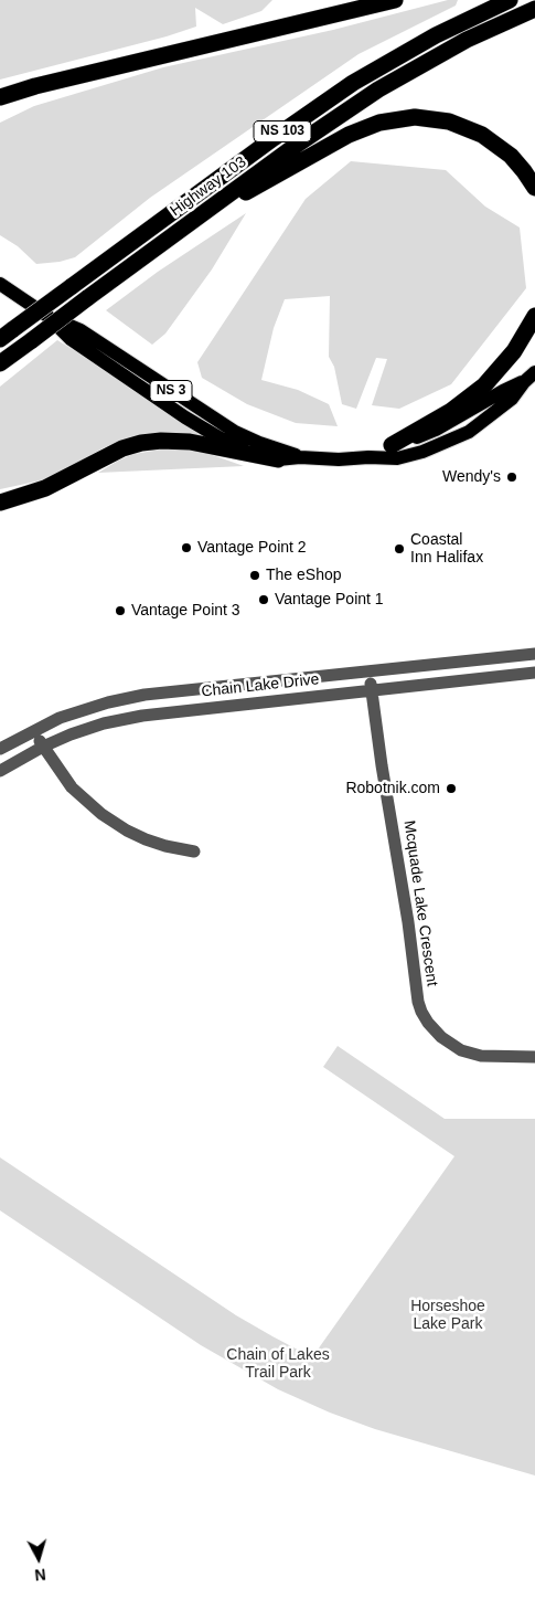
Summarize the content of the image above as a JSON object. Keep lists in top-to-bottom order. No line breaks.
{"streets":{"highway":["NS 103","Highway 103"],"main road":["NS 3"],"street":["Chain Lake Drive","Mcquade Lake Crescent"]},"crossings":[["Chain Lake Drive","Mcquade Lake Crescent"]],"parks":["Horseshoe Lake Park","Chain of Lakes Trail Park"],"places":["Wendy's","Vantage Point 2","Coastal Inn Halifax","The eShop","Vantage Point 1","Vantage Point 3","Robotnik.com"],"north":"bottom"}
